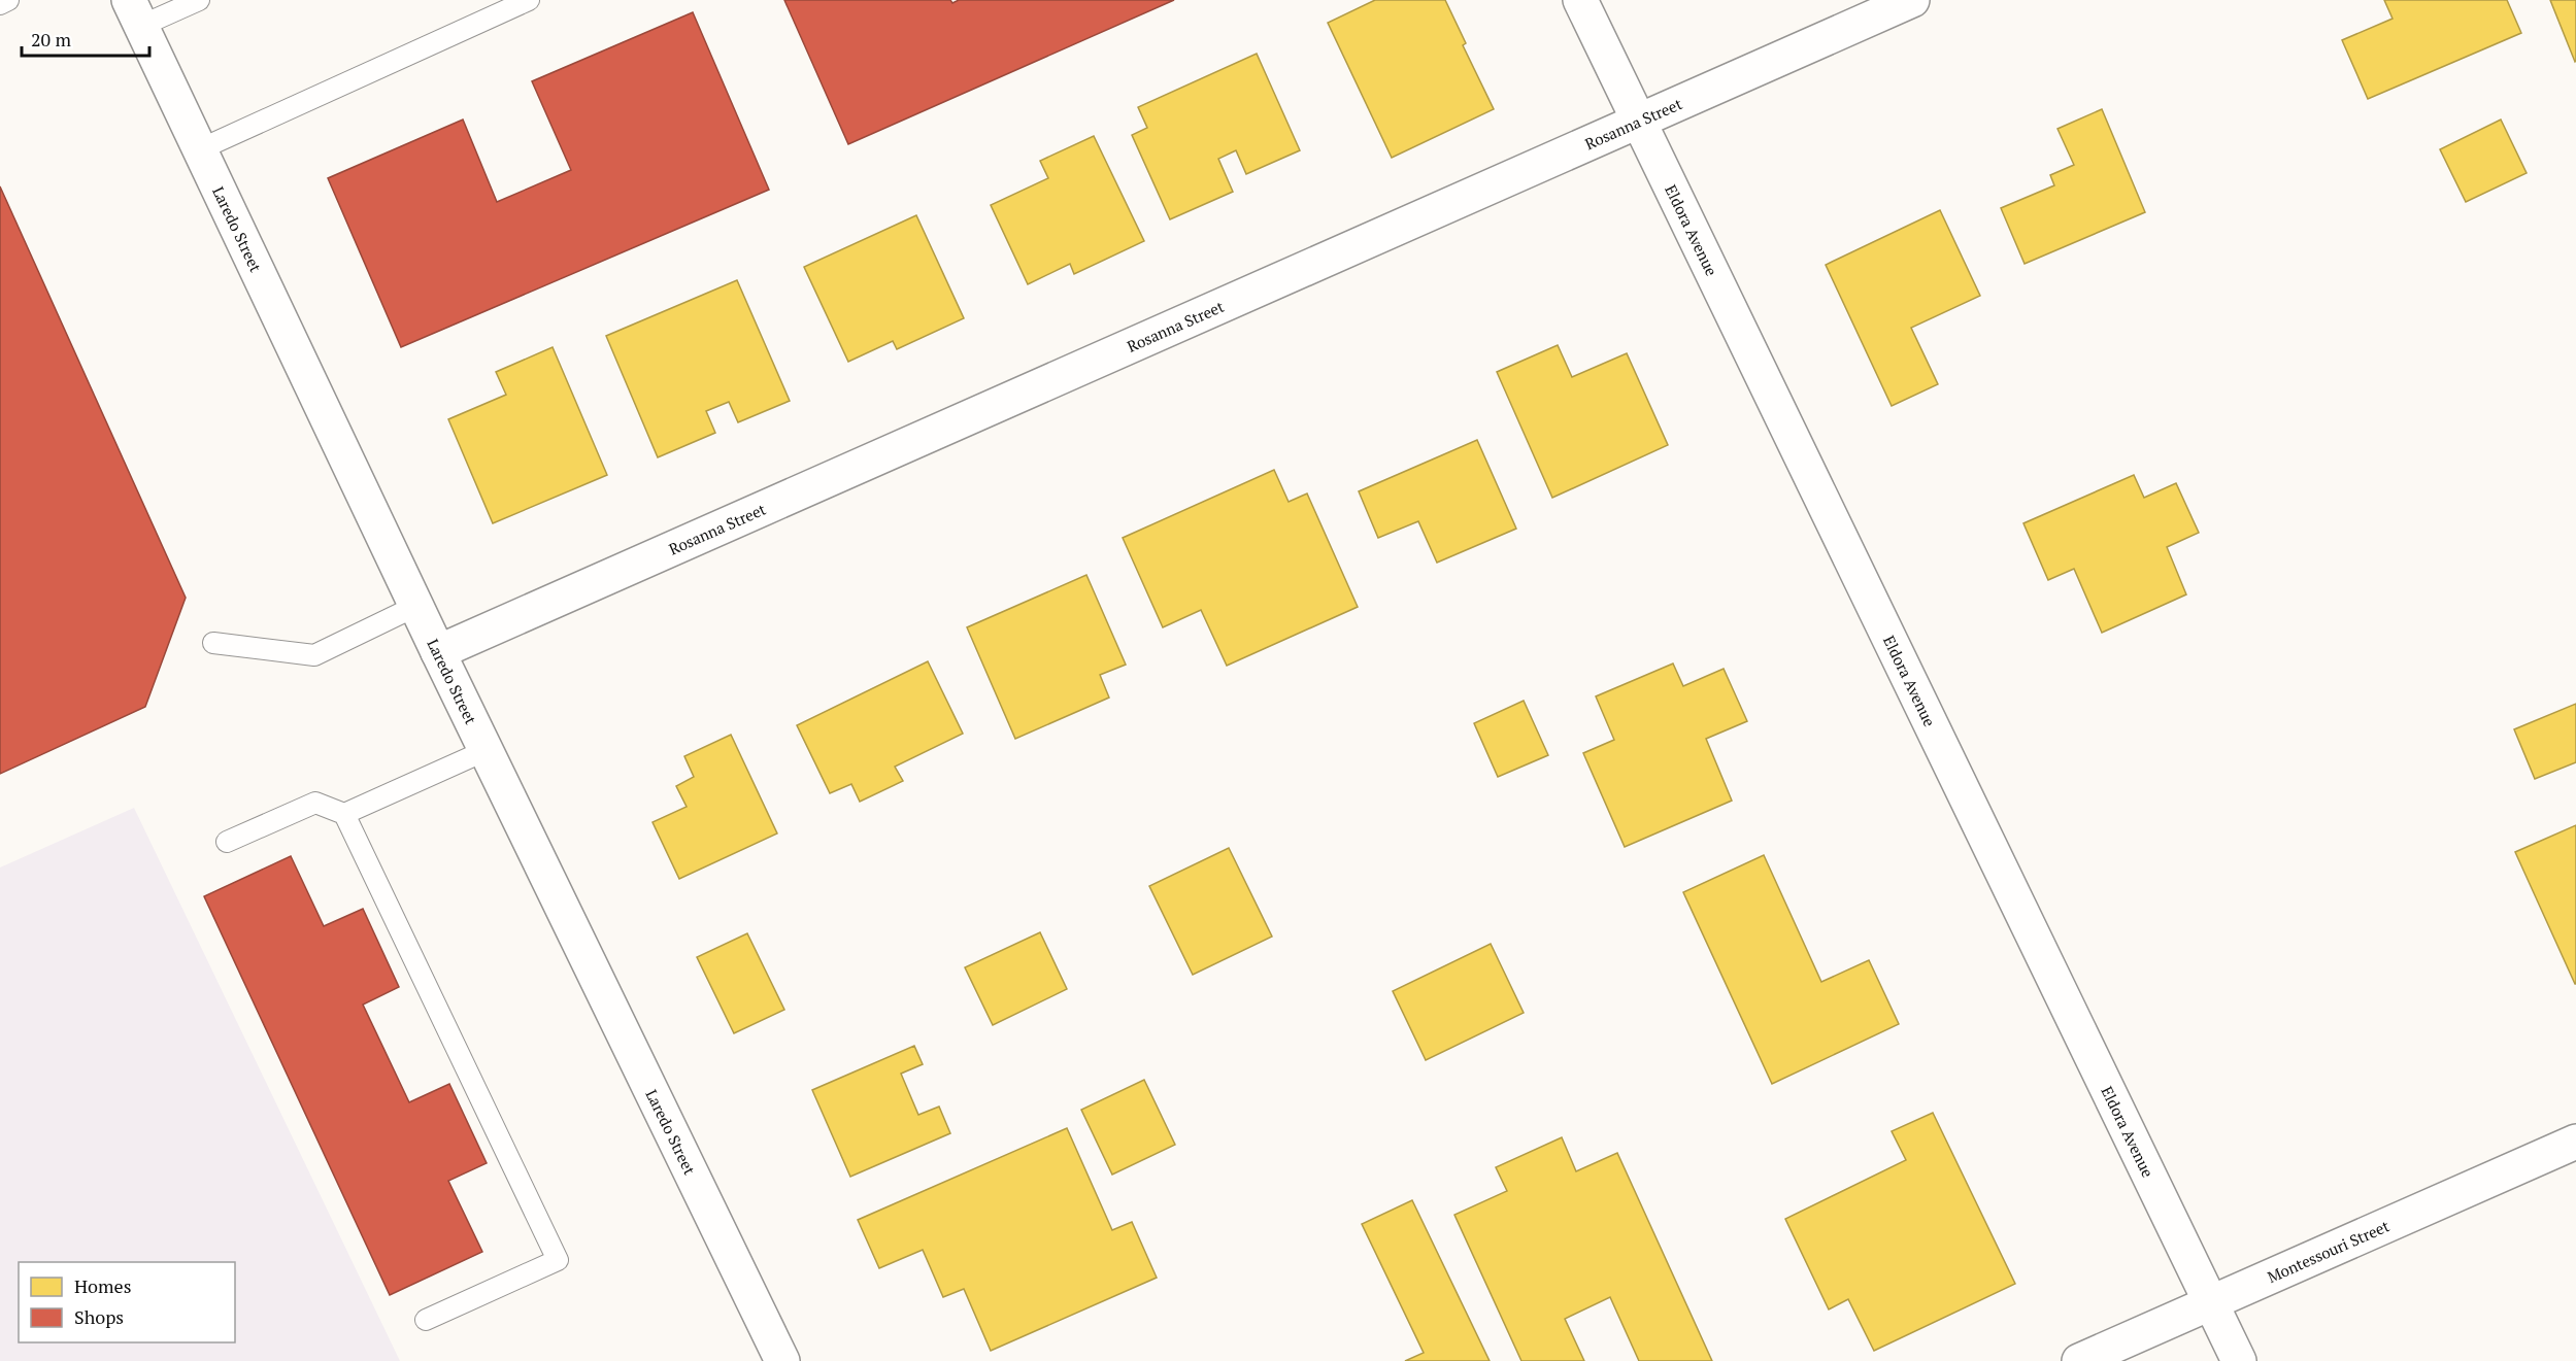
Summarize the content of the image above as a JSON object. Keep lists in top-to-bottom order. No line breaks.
{"streets":{"street":["Rosanna Street","Laredo Street","Eldora Avenue","Montessouri Street"]},"crossings":[["Rosanna Street","Laredo Street"],["Rosanna Street","Eldora Avenue"],["Eldora Avenue","Montessouri Street"]],"legend":["Homes","Shops"],"scale_bar":"20 m"}
